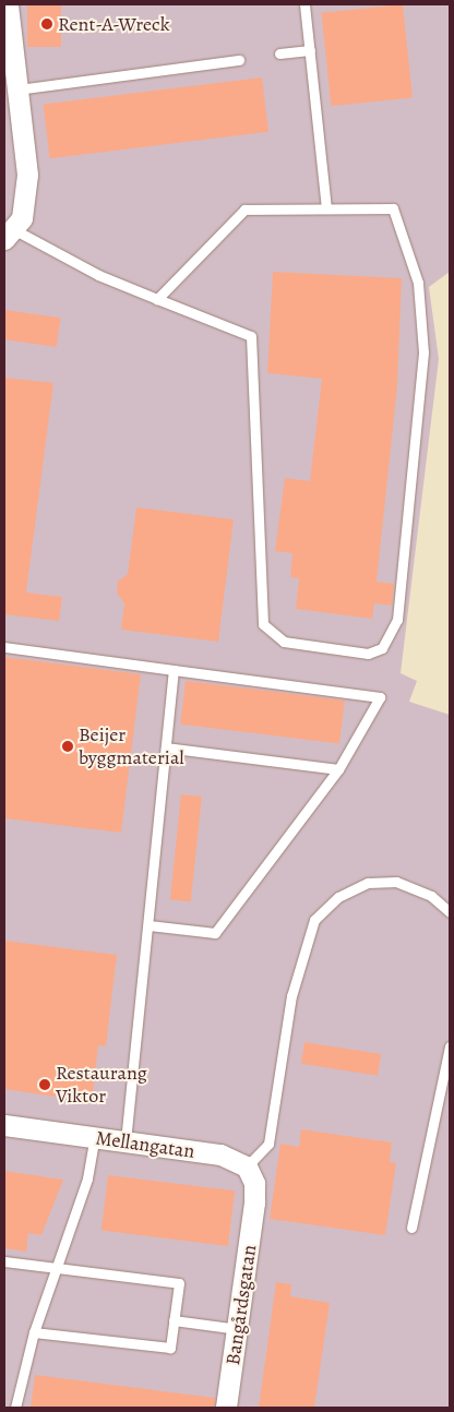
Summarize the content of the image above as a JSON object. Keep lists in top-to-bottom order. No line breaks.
{"streets":{"street":["Mellangatan","Bangårdsgatan"]},"crossings":[["Mellangatan","Bangårdsgatan"]],"places":["Rent-A-Wreck","Beijer byggmaterial","Restaurang Viktor"]}
